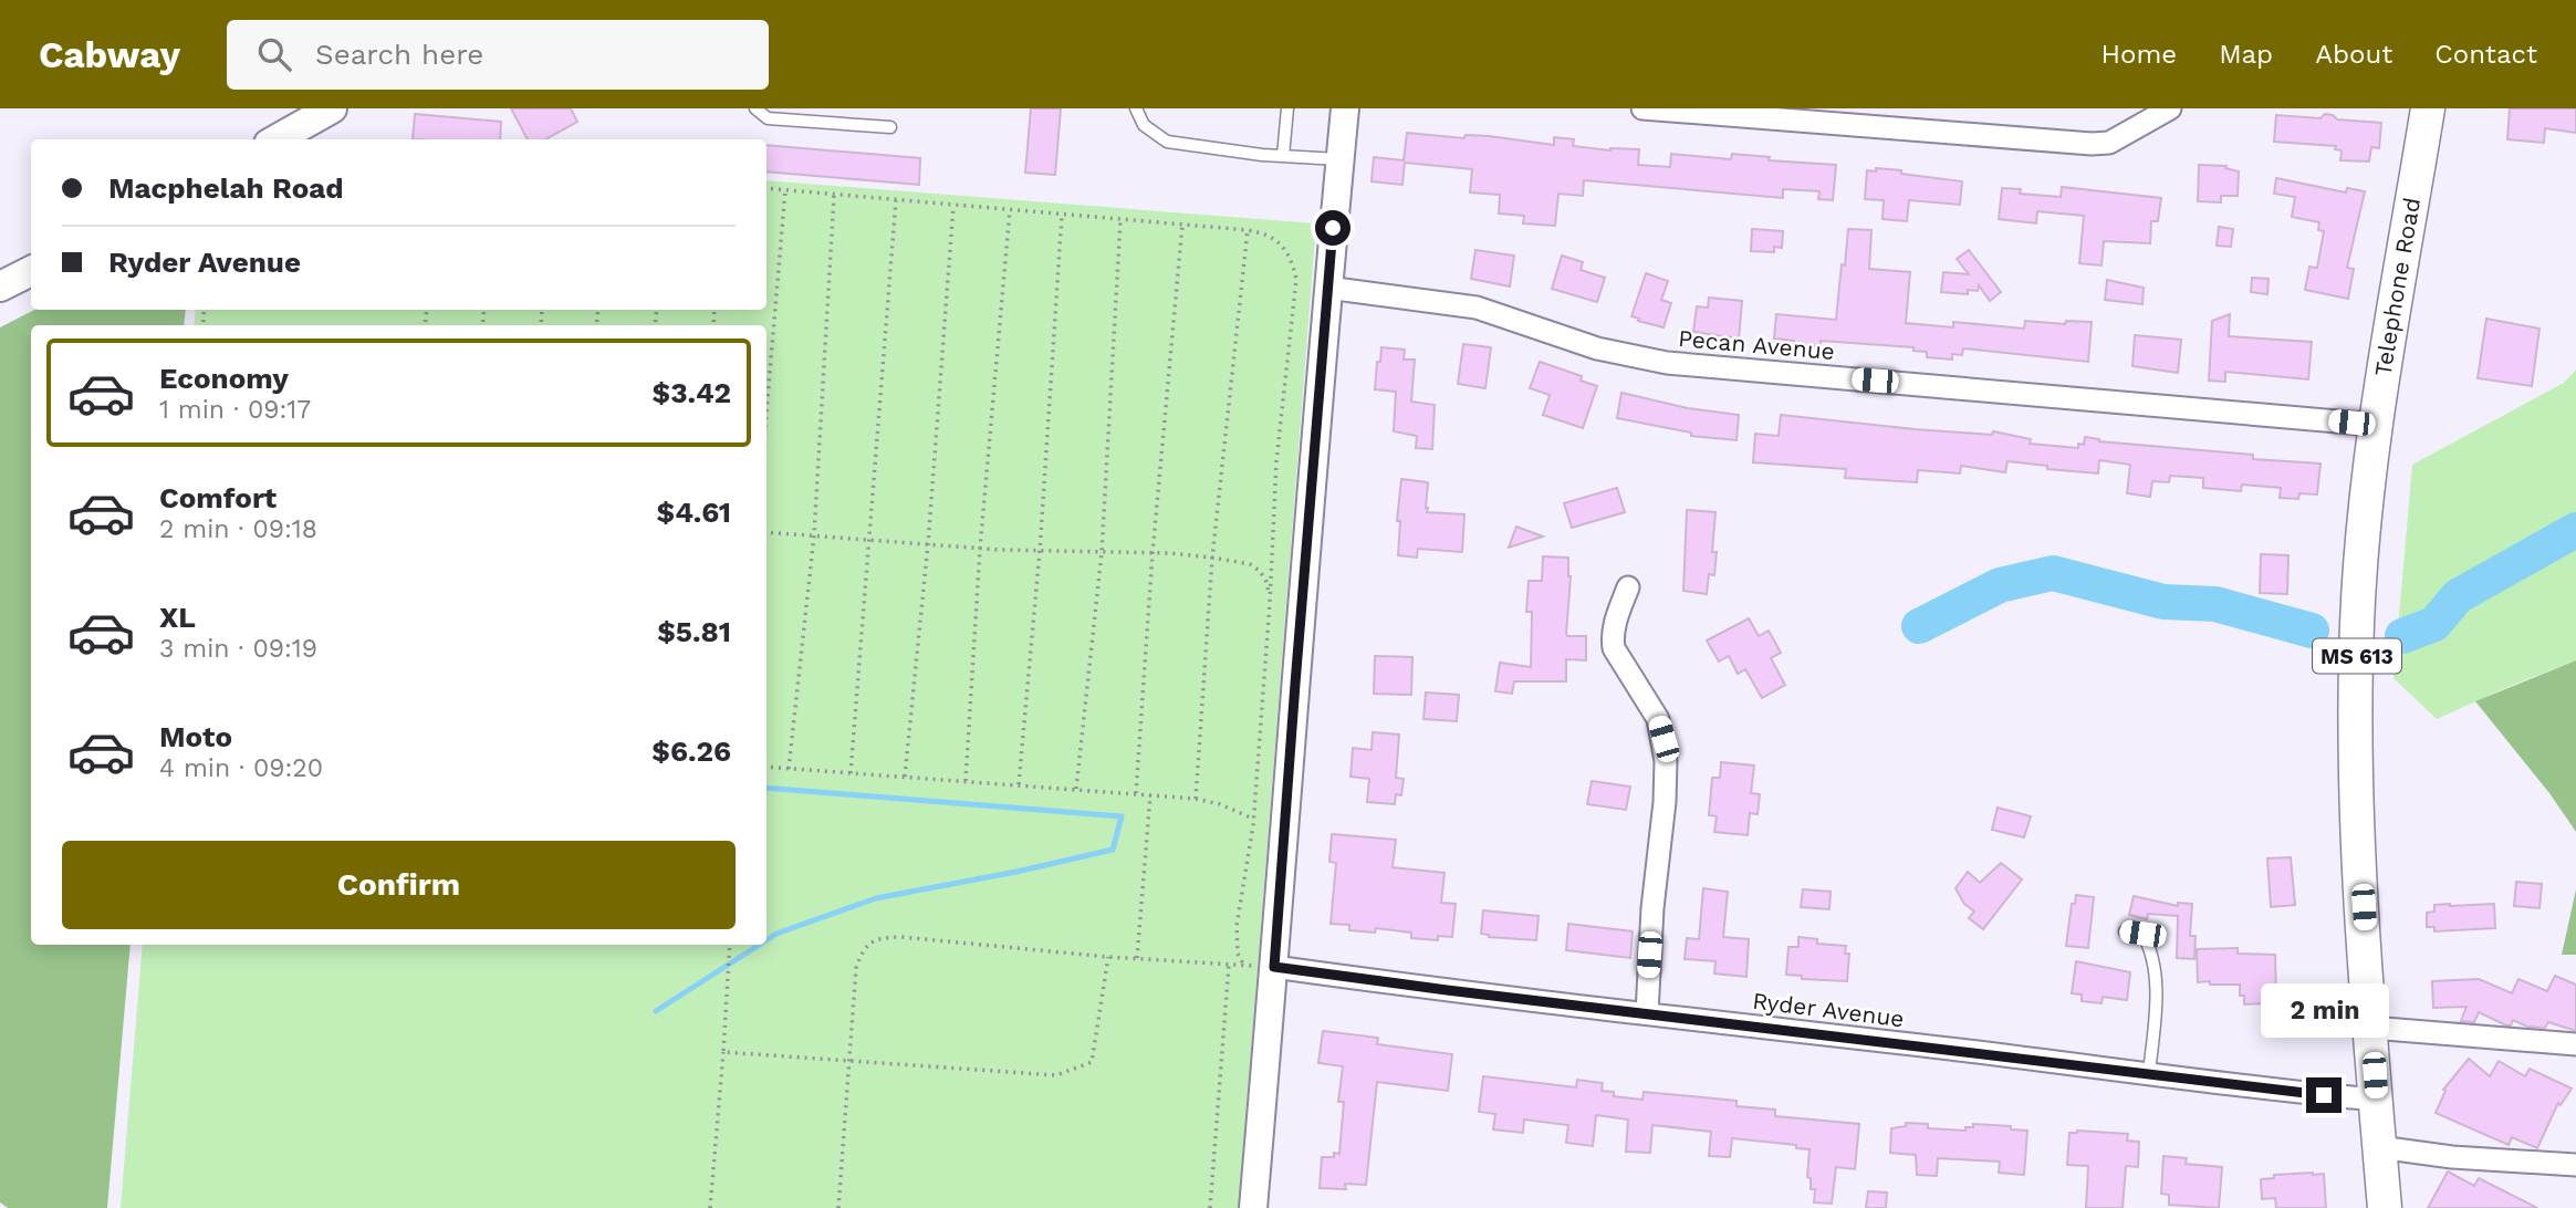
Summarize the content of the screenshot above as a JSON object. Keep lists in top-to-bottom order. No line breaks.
{"streets":{"main road":["Telephone Road","MS 613"],"street":["Pecan Avenue","Ryder Avenue"]},"crossings":[["Telephone Road","Pecan Avenue"],["Telephone Road","Ryder Avenue"]],"page":{"header":"Cabway","search":"Search here","nav":["Home","Map","About","Contact"],"banner":["Macphelah Road","Ryder Avenue"],"list":[{"name":"Economy","note":"1 min · 09:17","value":"$3.42"},{"name":"Comfort","note":"2 min · 09:18","value":"$4.61"},{"name":"XL","note":"3 min · 09:19","value":"$5.81"},{"name":"Moto","note":"4 min · 09:20","value":"$6.26"}],"buttons":"Confirm","bubble":"2 min"}}
